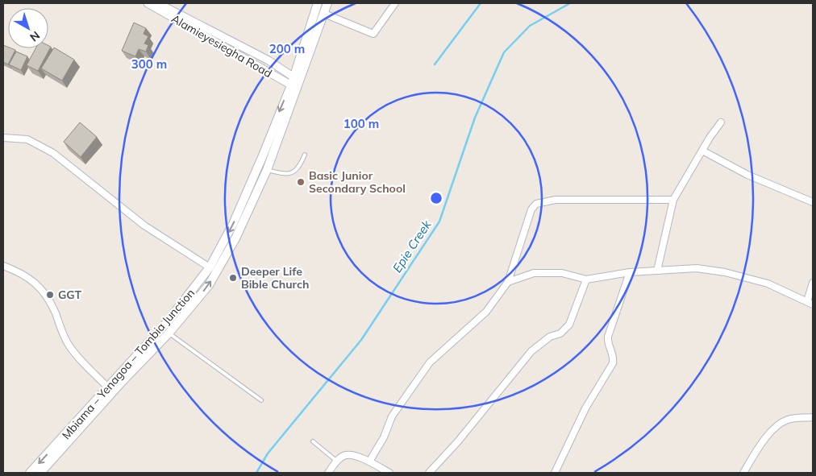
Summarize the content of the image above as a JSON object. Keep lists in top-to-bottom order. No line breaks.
{"streets":{"main road":["Mbiama – Yenagoa – Tombia Junction"],"street":["Alamieyesiegha Road"]},"crossings":[["Alamieyesiegha Road","Mbiama – Yenagoa – Tombia Junction"]],"water":["Epie Creek"],"places":["Basic Junior Secondary School","Deeper Life Bible Church","GGT"],"north":"bottom right","rings":["200 m","300 m","100 m"]}
